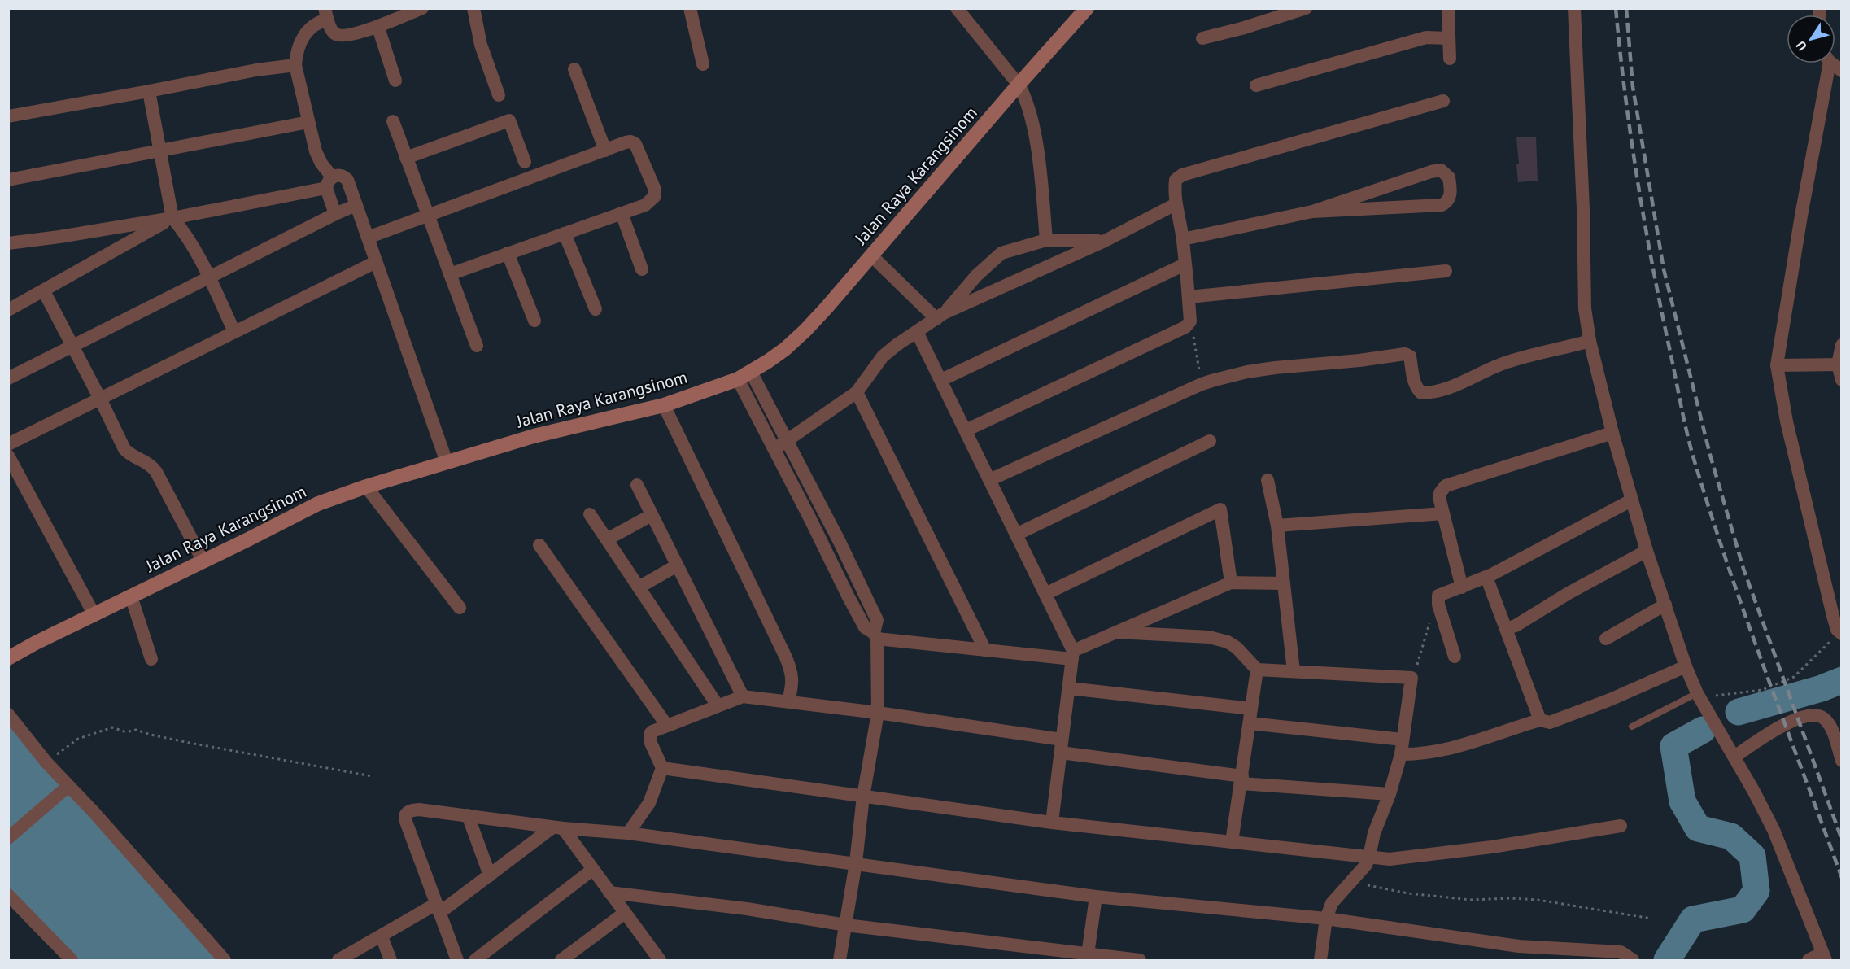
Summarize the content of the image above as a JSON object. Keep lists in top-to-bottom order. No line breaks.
{"streets":{"street":["Jalan Raya Karangsinom"]},"north":"bottom left"}
